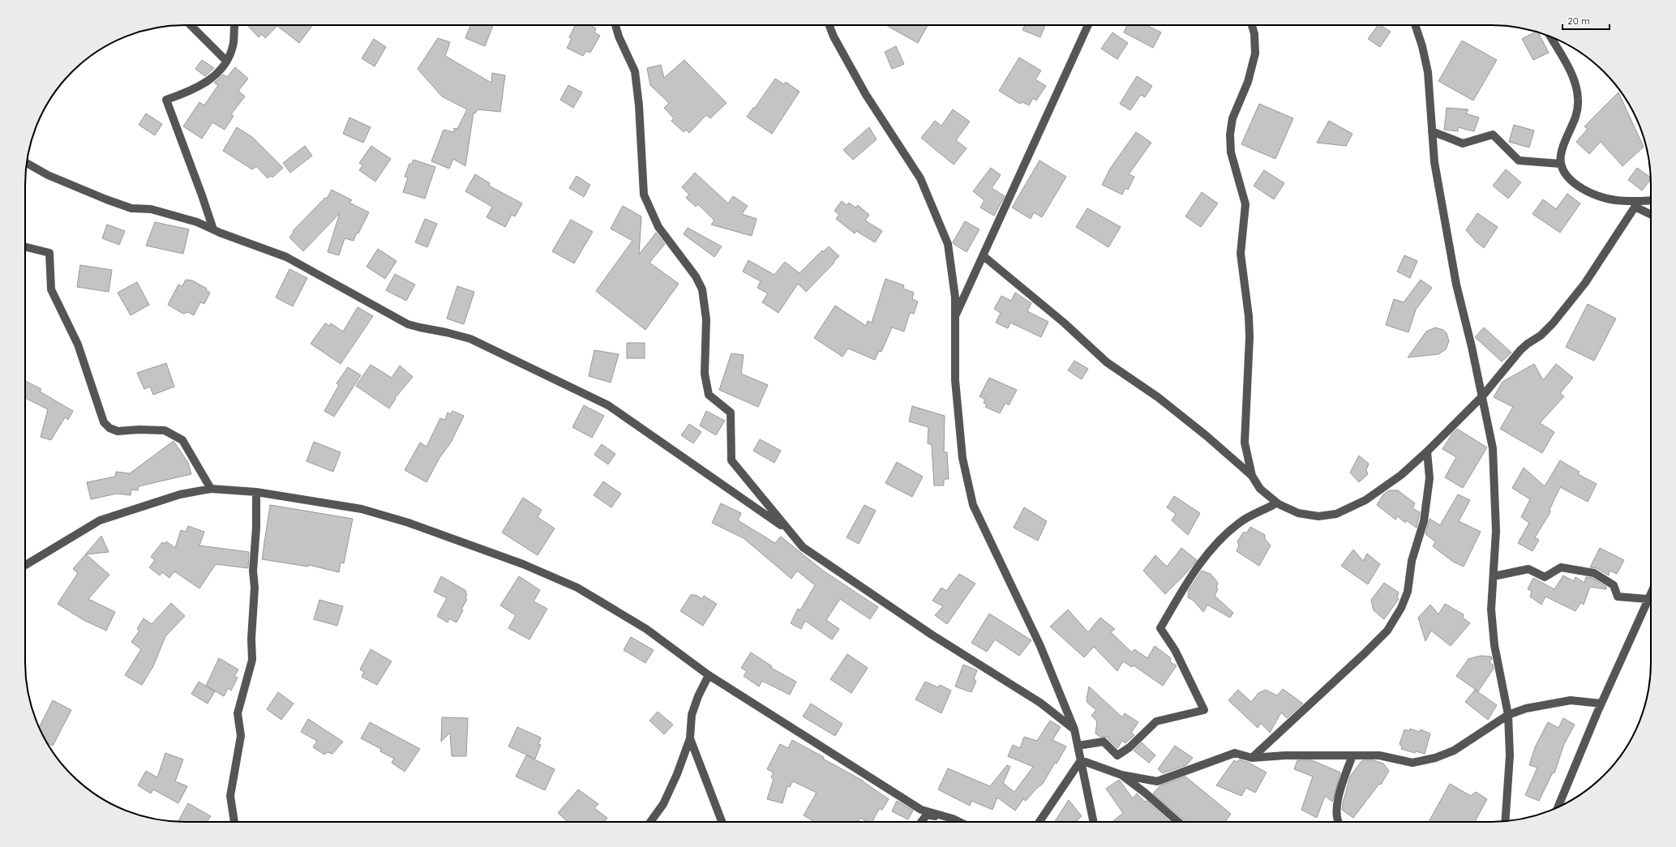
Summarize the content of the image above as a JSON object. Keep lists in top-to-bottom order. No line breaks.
{"scale_bar":"20 m"}
